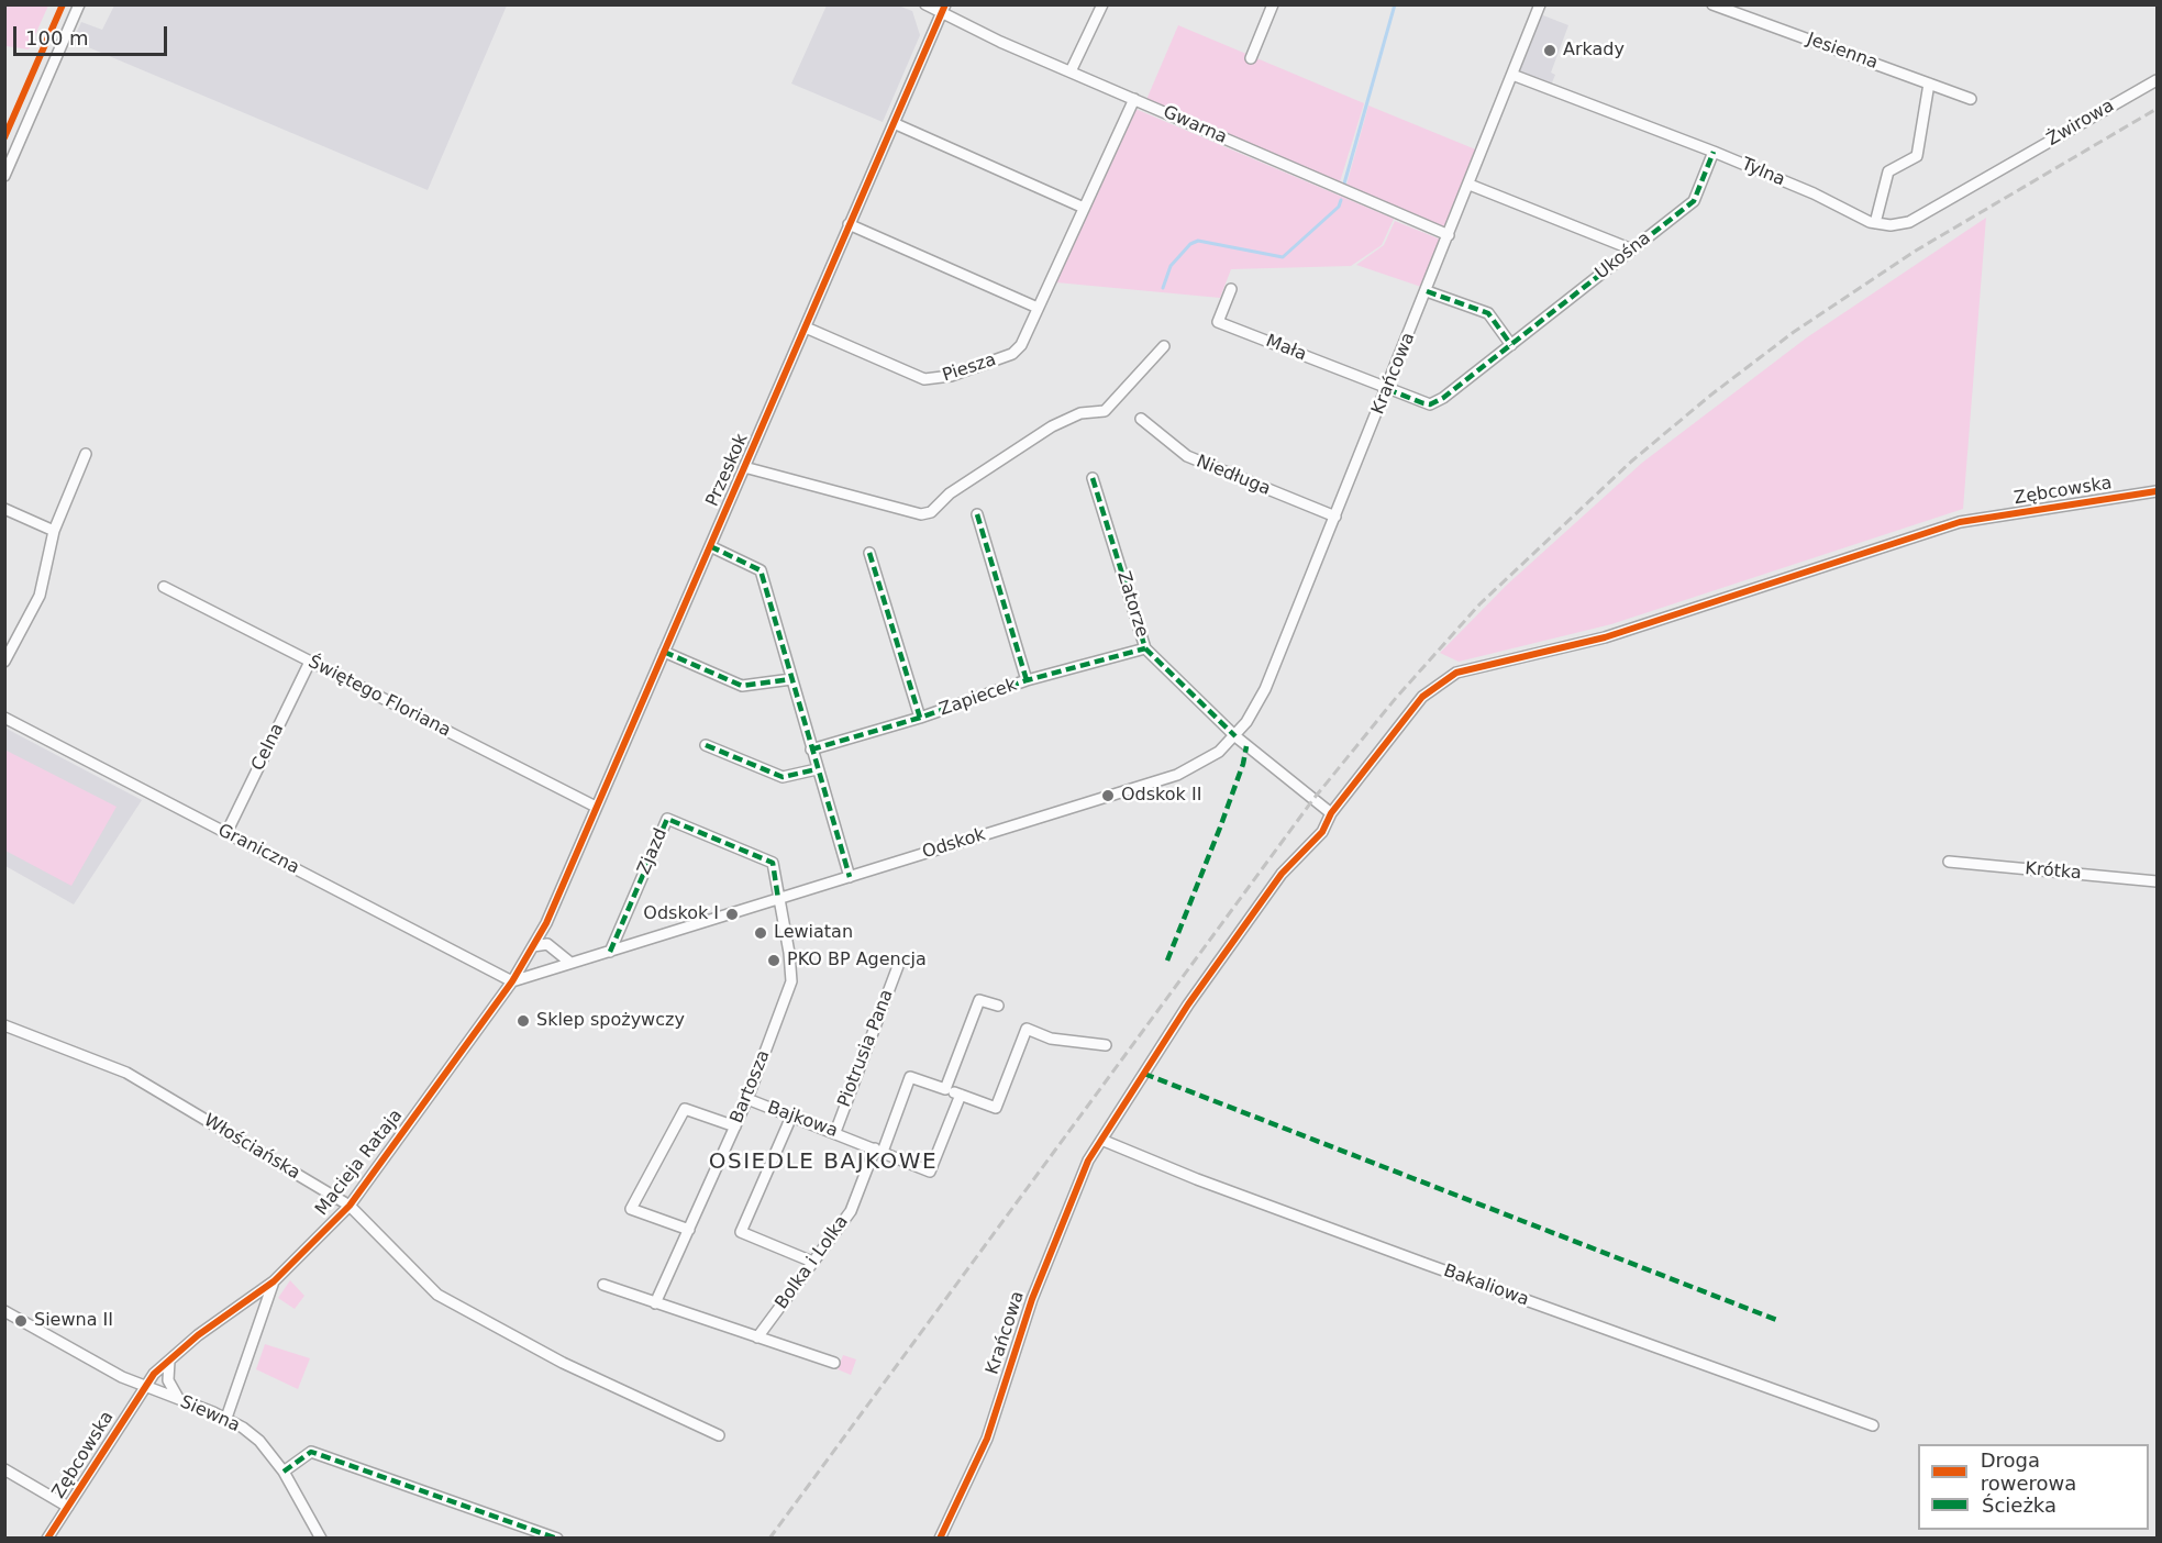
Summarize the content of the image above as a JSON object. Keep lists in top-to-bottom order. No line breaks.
{"streets":{"street":["Jesienna","Żwirowa","Gwarna","Tylna","Ukośna","Mała","Piesza","Krańcowa","Przeskok","Niedługa","Zębcowska","Zatorze","Świętego Floriana","Zapiecek","Celna","Odskok","Graniczna","Zjazd","Krótka","Piotrusia Pana","Bartosza","Bajkowa","Włościańska","Macieja Rataja","Bolka i Lolka","Bakaliowa","Siewna"]},"crossings":[["Żwirowa","Tylna"],["Gwarna","Piesza"],["Gwarna","Krańcowa"],["Gwarna","Przeskok"],["Tylna","Ukośna"],["Tylna","Krańcowa"],["Ukośna","Mała"],["Ukośna","Krańcowa"],["Mała","Krańcowa"],["Piesza","Przeskok"],["Krańcowa","Niedługa"],["Krańcowa","Zębcowska"],["Krańcowa","Zatorze"],["Krańcowa","Odskok"],["Krańcowa","Bakaliowa"],["Przeskok","Świętego Floriana"],["Przeskok","Odskok"],["Przeskok","Macieja Rataja"],["Zębcowska","Macieja Rataja"],["Zębcowska","Siewna"],["Zatorze","Zapiecek"],["Zatorze","Odskok"],["Świętego Floriana","Celna"],["Celna","Graniczna"],["Odskok","Zjazd"],["Odskok","Bartosza"],["Odskok","Macieja Rataja"],["Graniczna","Macieja Rataja"],["Zjazd","Bartosza"],["Piotrusia Pana","Bajkowa"],["Bartosza","Bajkowa"],["Bajkowa","Bolka i Lolka"],["Włościańska","Macieja Rataja"],["Macieja Rataja","Siewna"]],"districts":["OSIEDLE BAJKOWE"],"places":["Arkady","Odskok II","Odskok I","Lewiatan","PKO BP Agencja","Sklep spożywczy","Siewna II"],"legend":["Droga rowerowa","Ścieżka"],"scale_bar":"100 m"}
